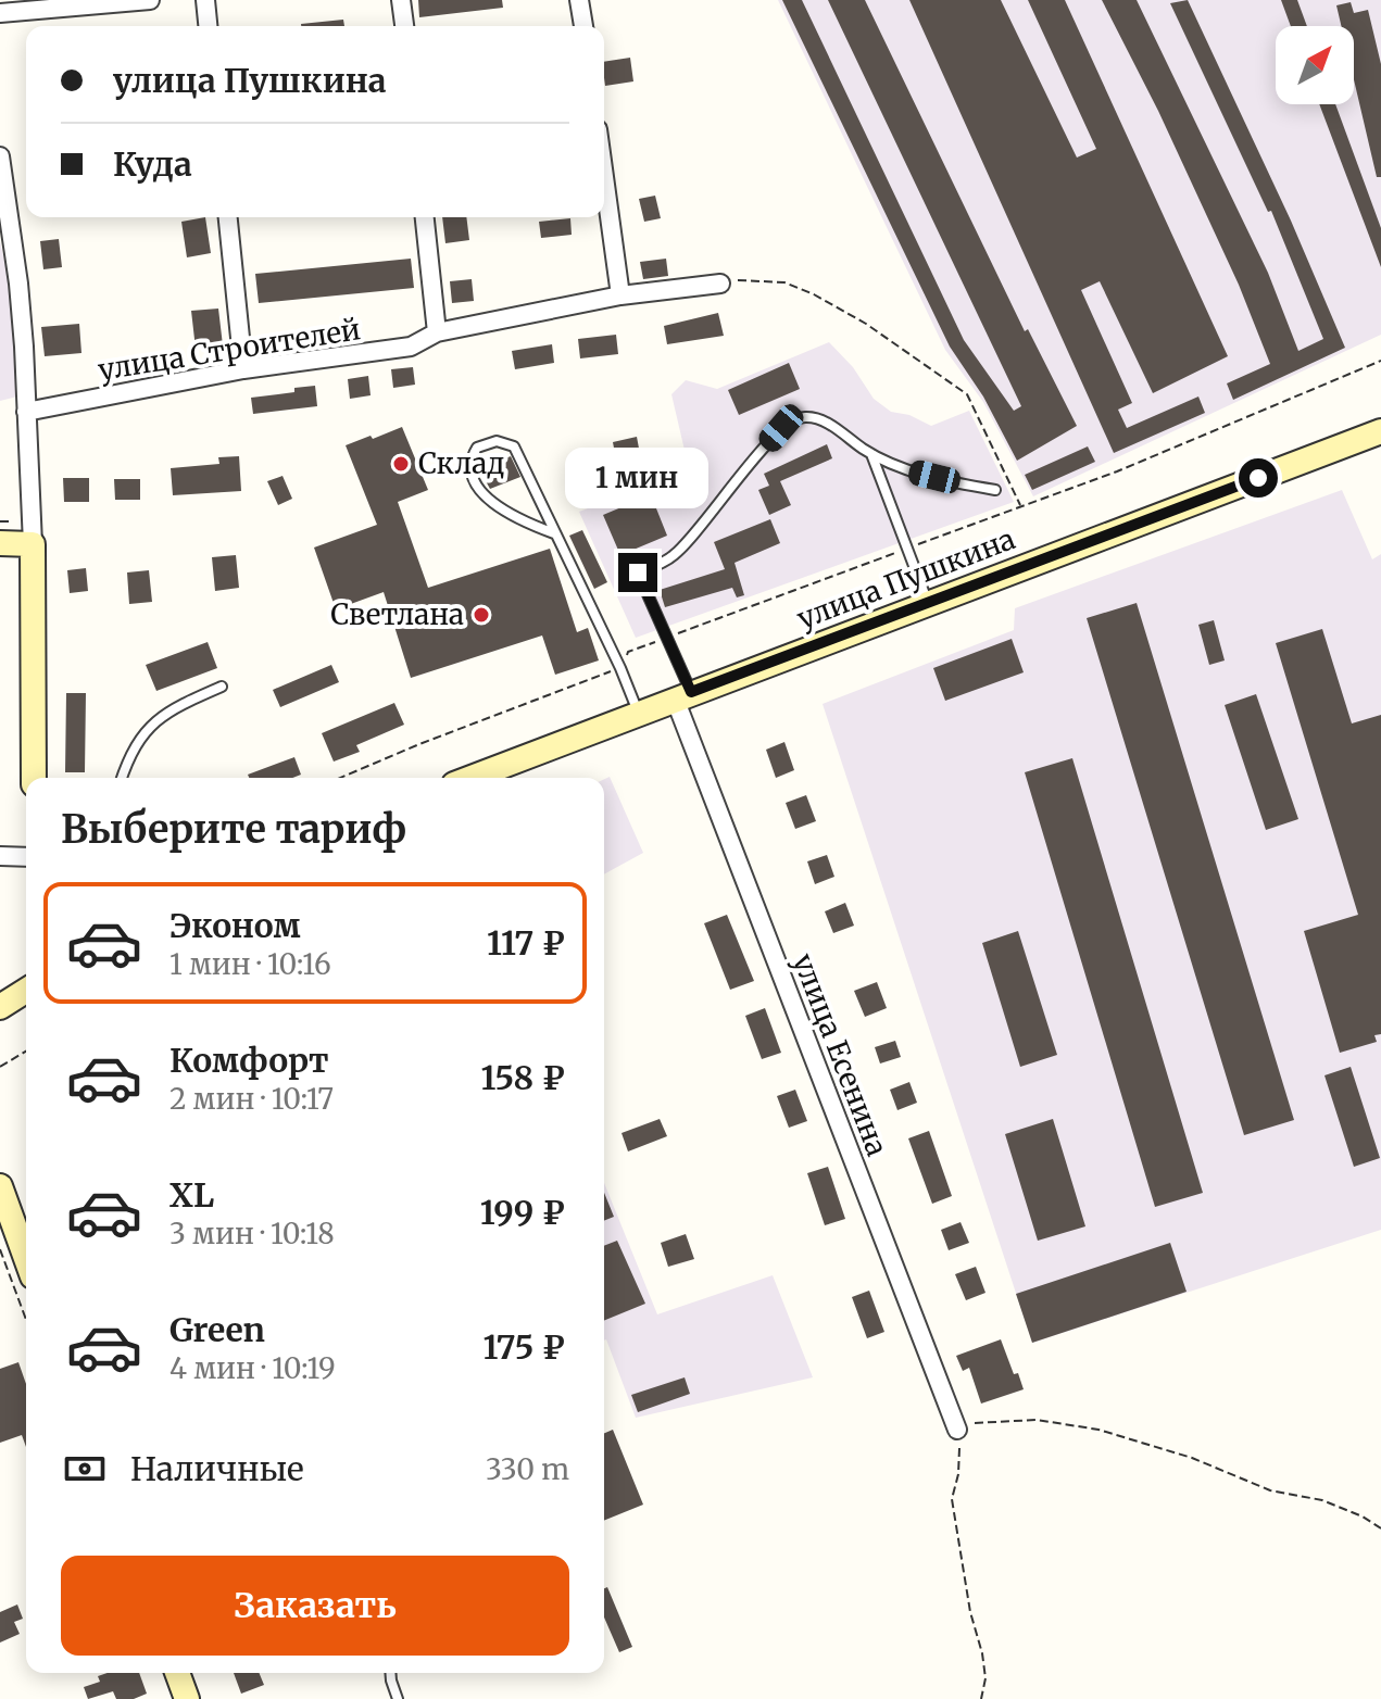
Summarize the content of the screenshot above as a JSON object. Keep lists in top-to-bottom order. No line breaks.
{"streets":{"main road":["улица Пушкина"],"street":["улица Строителей","улица Есенина"]},"crossings":[["улица Пушкина","улица Есенина"]],"places":["Склад","Светлана"],"north":"top right","page":{"banner":["улица Пушкина","Куда"],"bubble":"1 мин","heading":"Выберите тариф","list":[{"name":"Эконом","note":"1 мин · 10:16","value":"117 ₽"},{"name":"Комфорт","note":"2 мин · 10:17","value":"158 ₽"},{"name":"XL","note":"3 мин · 10:18","value":"199 ₽"},{"name":"Green","note":"4 мин · 10:19","value":"175 ₽"}],"pay":["Наличные","330 m"],"buttons":"Заказать"}}
